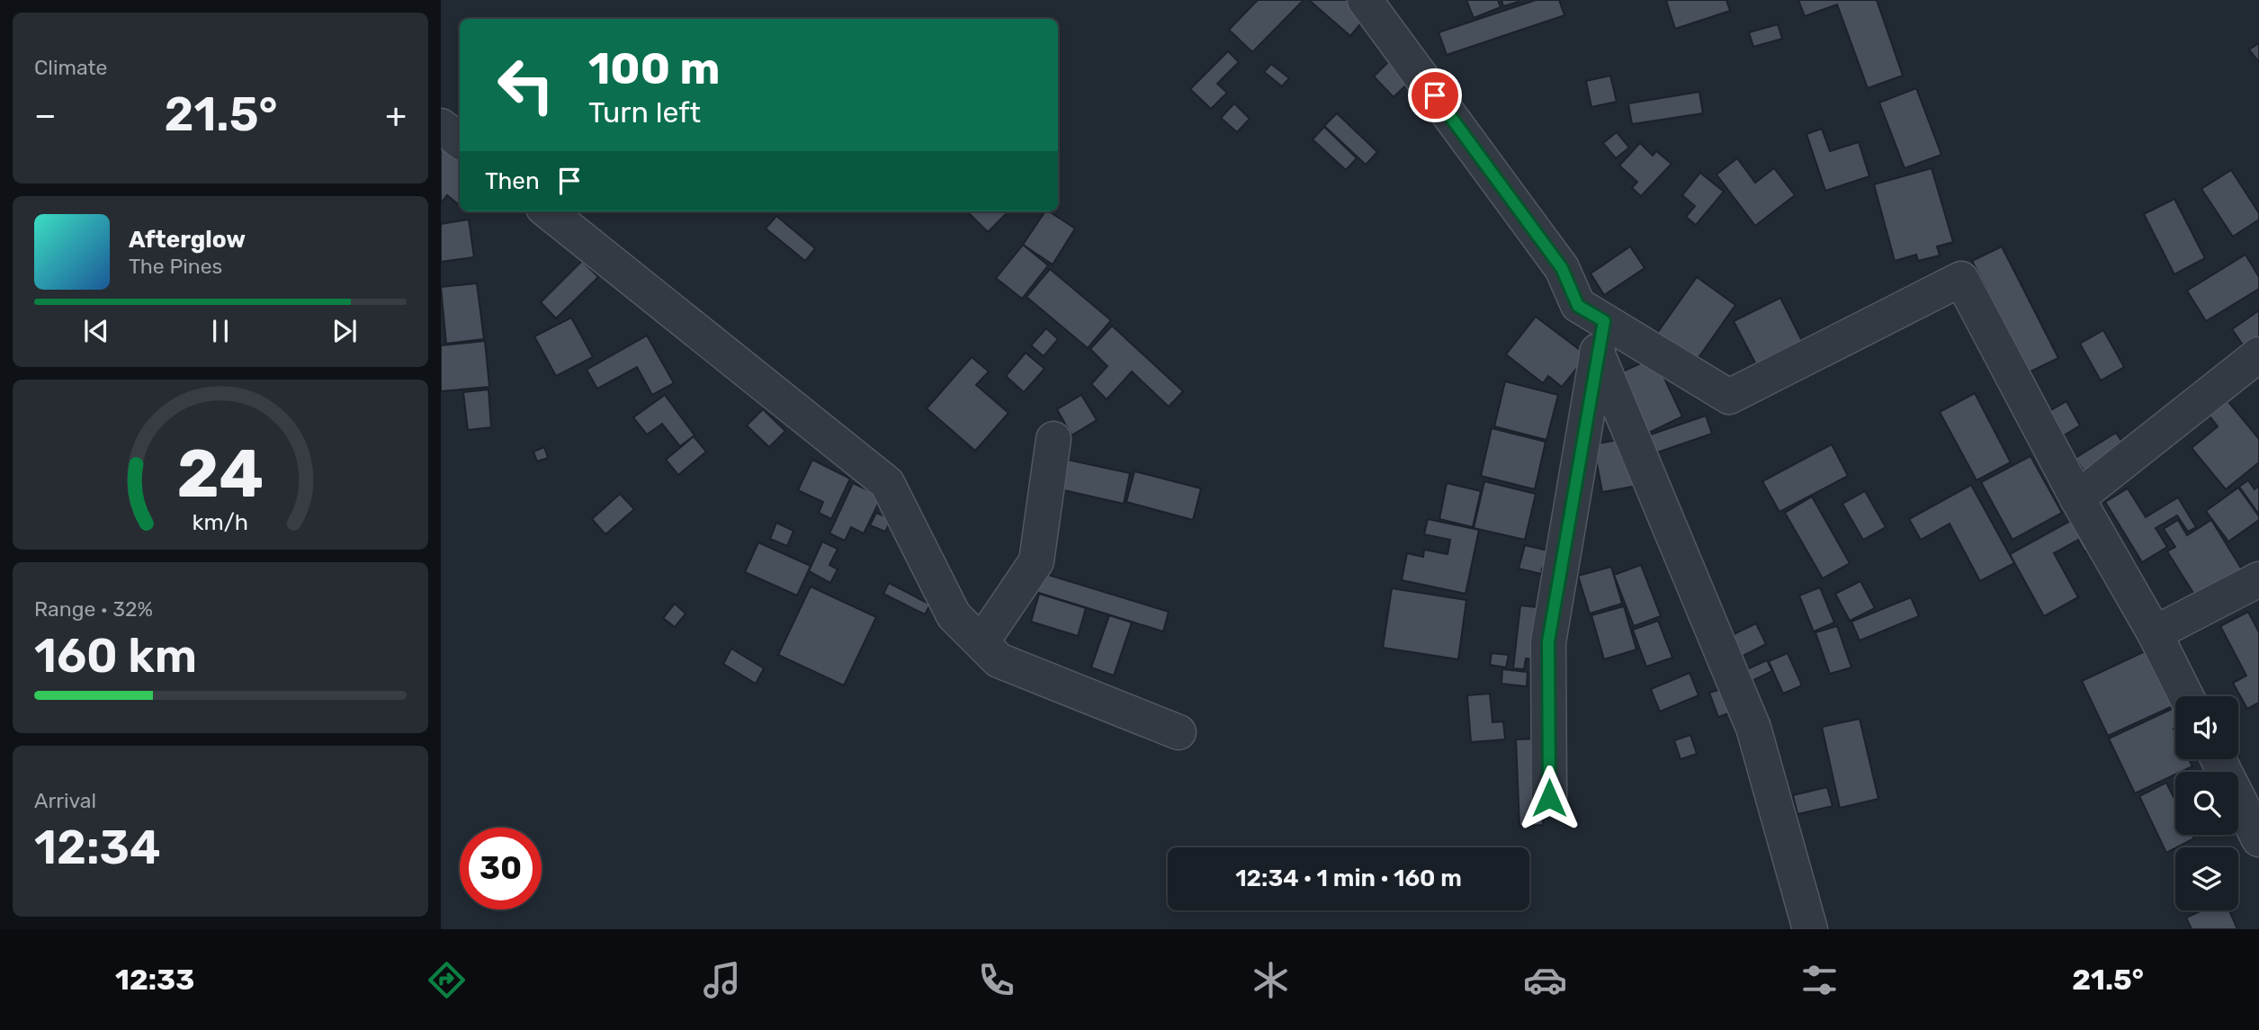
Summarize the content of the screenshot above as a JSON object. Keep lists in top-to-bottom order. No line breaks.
{"page":{"tile":["Climate",["Range · 32%","160 km"],["Arrival","12:34"]],"turn":["100 m","Turn left"],"heat":["−","21.5°","+"],"then":"Then","song":["Afterglow","The Pines"],"limit":"30","trip":"12:34 · 1 min · 160 m","tabs":["12:33","21.5°"],"gauge":["24","km/h"]}}
